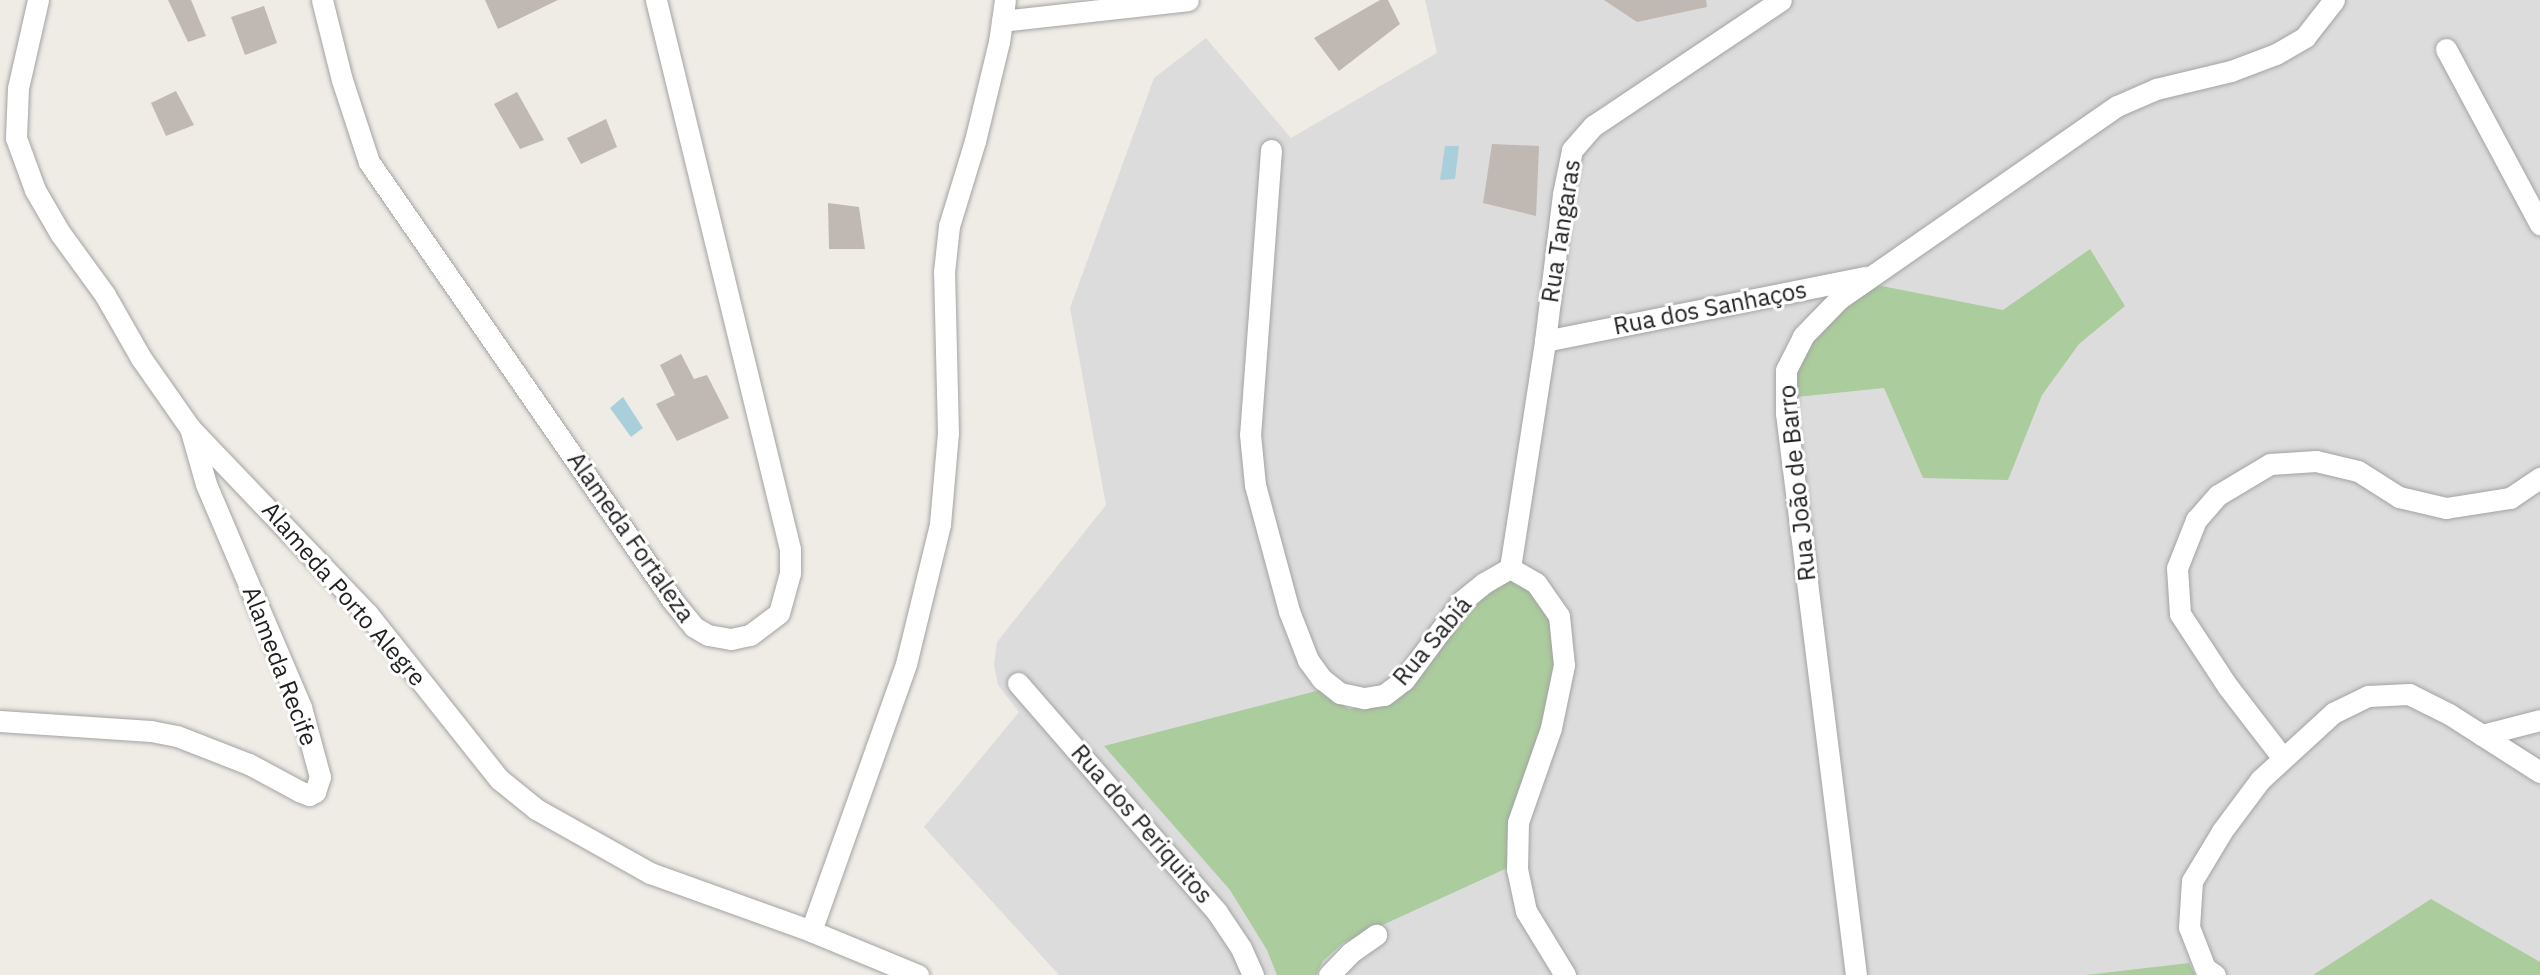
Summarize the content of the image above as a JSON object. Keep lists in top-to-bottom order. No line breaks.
{"streets":{"street":["Rua Tangaras","Rua dos Sanhaços","Rua João de Barro","Alameda Fortaleza","Alameda Porto Alegre","Rua Sabiá","Alameda Recife","Rua dos Periquitos"]},"crossings":[["Rua Tangaras","Rua dos Sanhaços"],["Rua Tangaras","Rua Sabiá"],["Rua dos Sanhaços","Rua João de Barro"],["Alameda Porto Alegre","Alameda Recife"]]}
